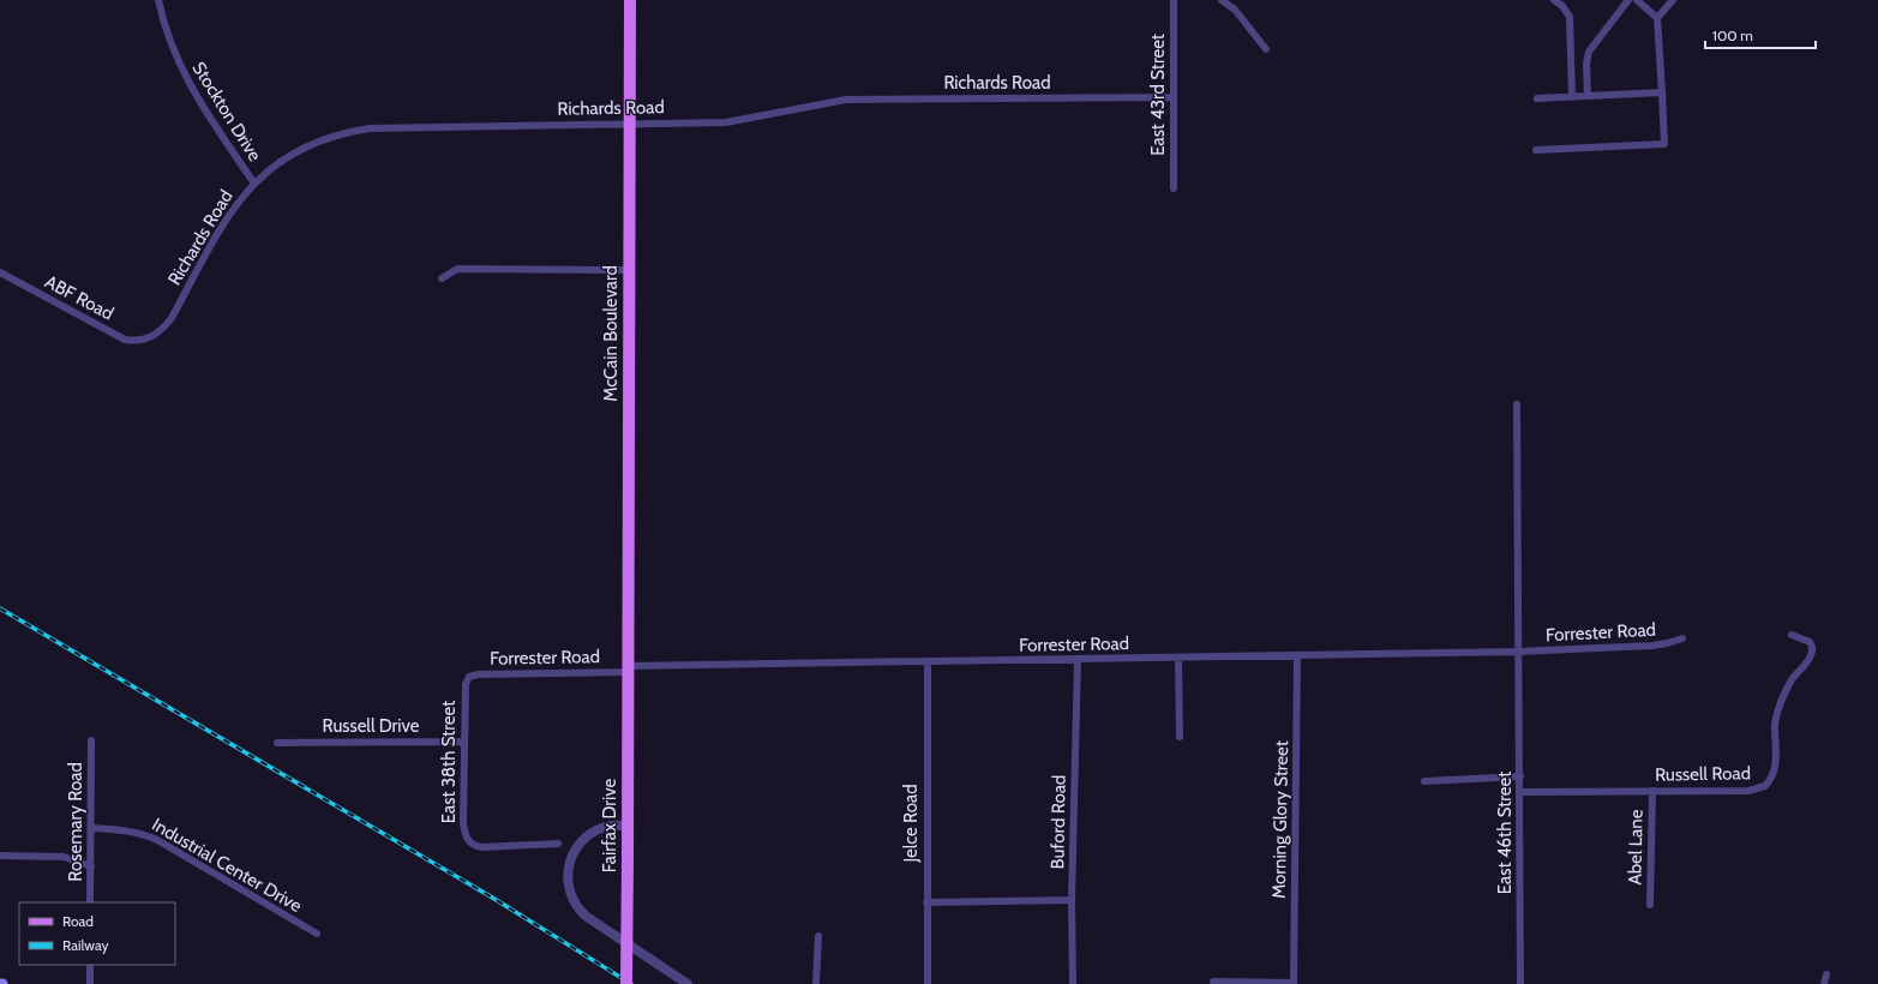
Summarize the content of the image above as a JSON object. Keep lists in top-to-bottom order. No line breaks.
{"streets":{"main road":["McCain Boulevard","Fairfax Drive"],"street":["Richards Road","East 43rd Street","Stockton Drive","ABF Road","Forrester Road","Russell Drive","East 38th Street","Russell Road","Morning Glory Street","Rosemary Road","Buford Road","Jelce Road","East 46th Street","Abel Lane","Industrial Center Drive"]},"crossings":[["Richards Road","East 43rd Street"],["Richards Road","Stockton Drive"],["Richards Road","ABF Road"],["Richards Road","McCain Boulevard"],["McCain Boulevard","Forrester Road"],["McCain Boulevard","Fairfax Drive"],["Forrester Road","East 38th Street"],["Forrester Road","Morning Glory Street"],["Forrester Road","Buford Road"],["Forrester Road","Jelce Road"],["Forrester Road","Fairfax Drive"],["Forrester Road","East 46th Street"],["Russell Drive","East 38th Street"],["Russell Road","East 46th Street"],["Russell Road","Abel Lane"],["Rosemary Road","Industrial Center Drive"]],"legend":["Road","Railway"],"scale_bar":"100 m"}
